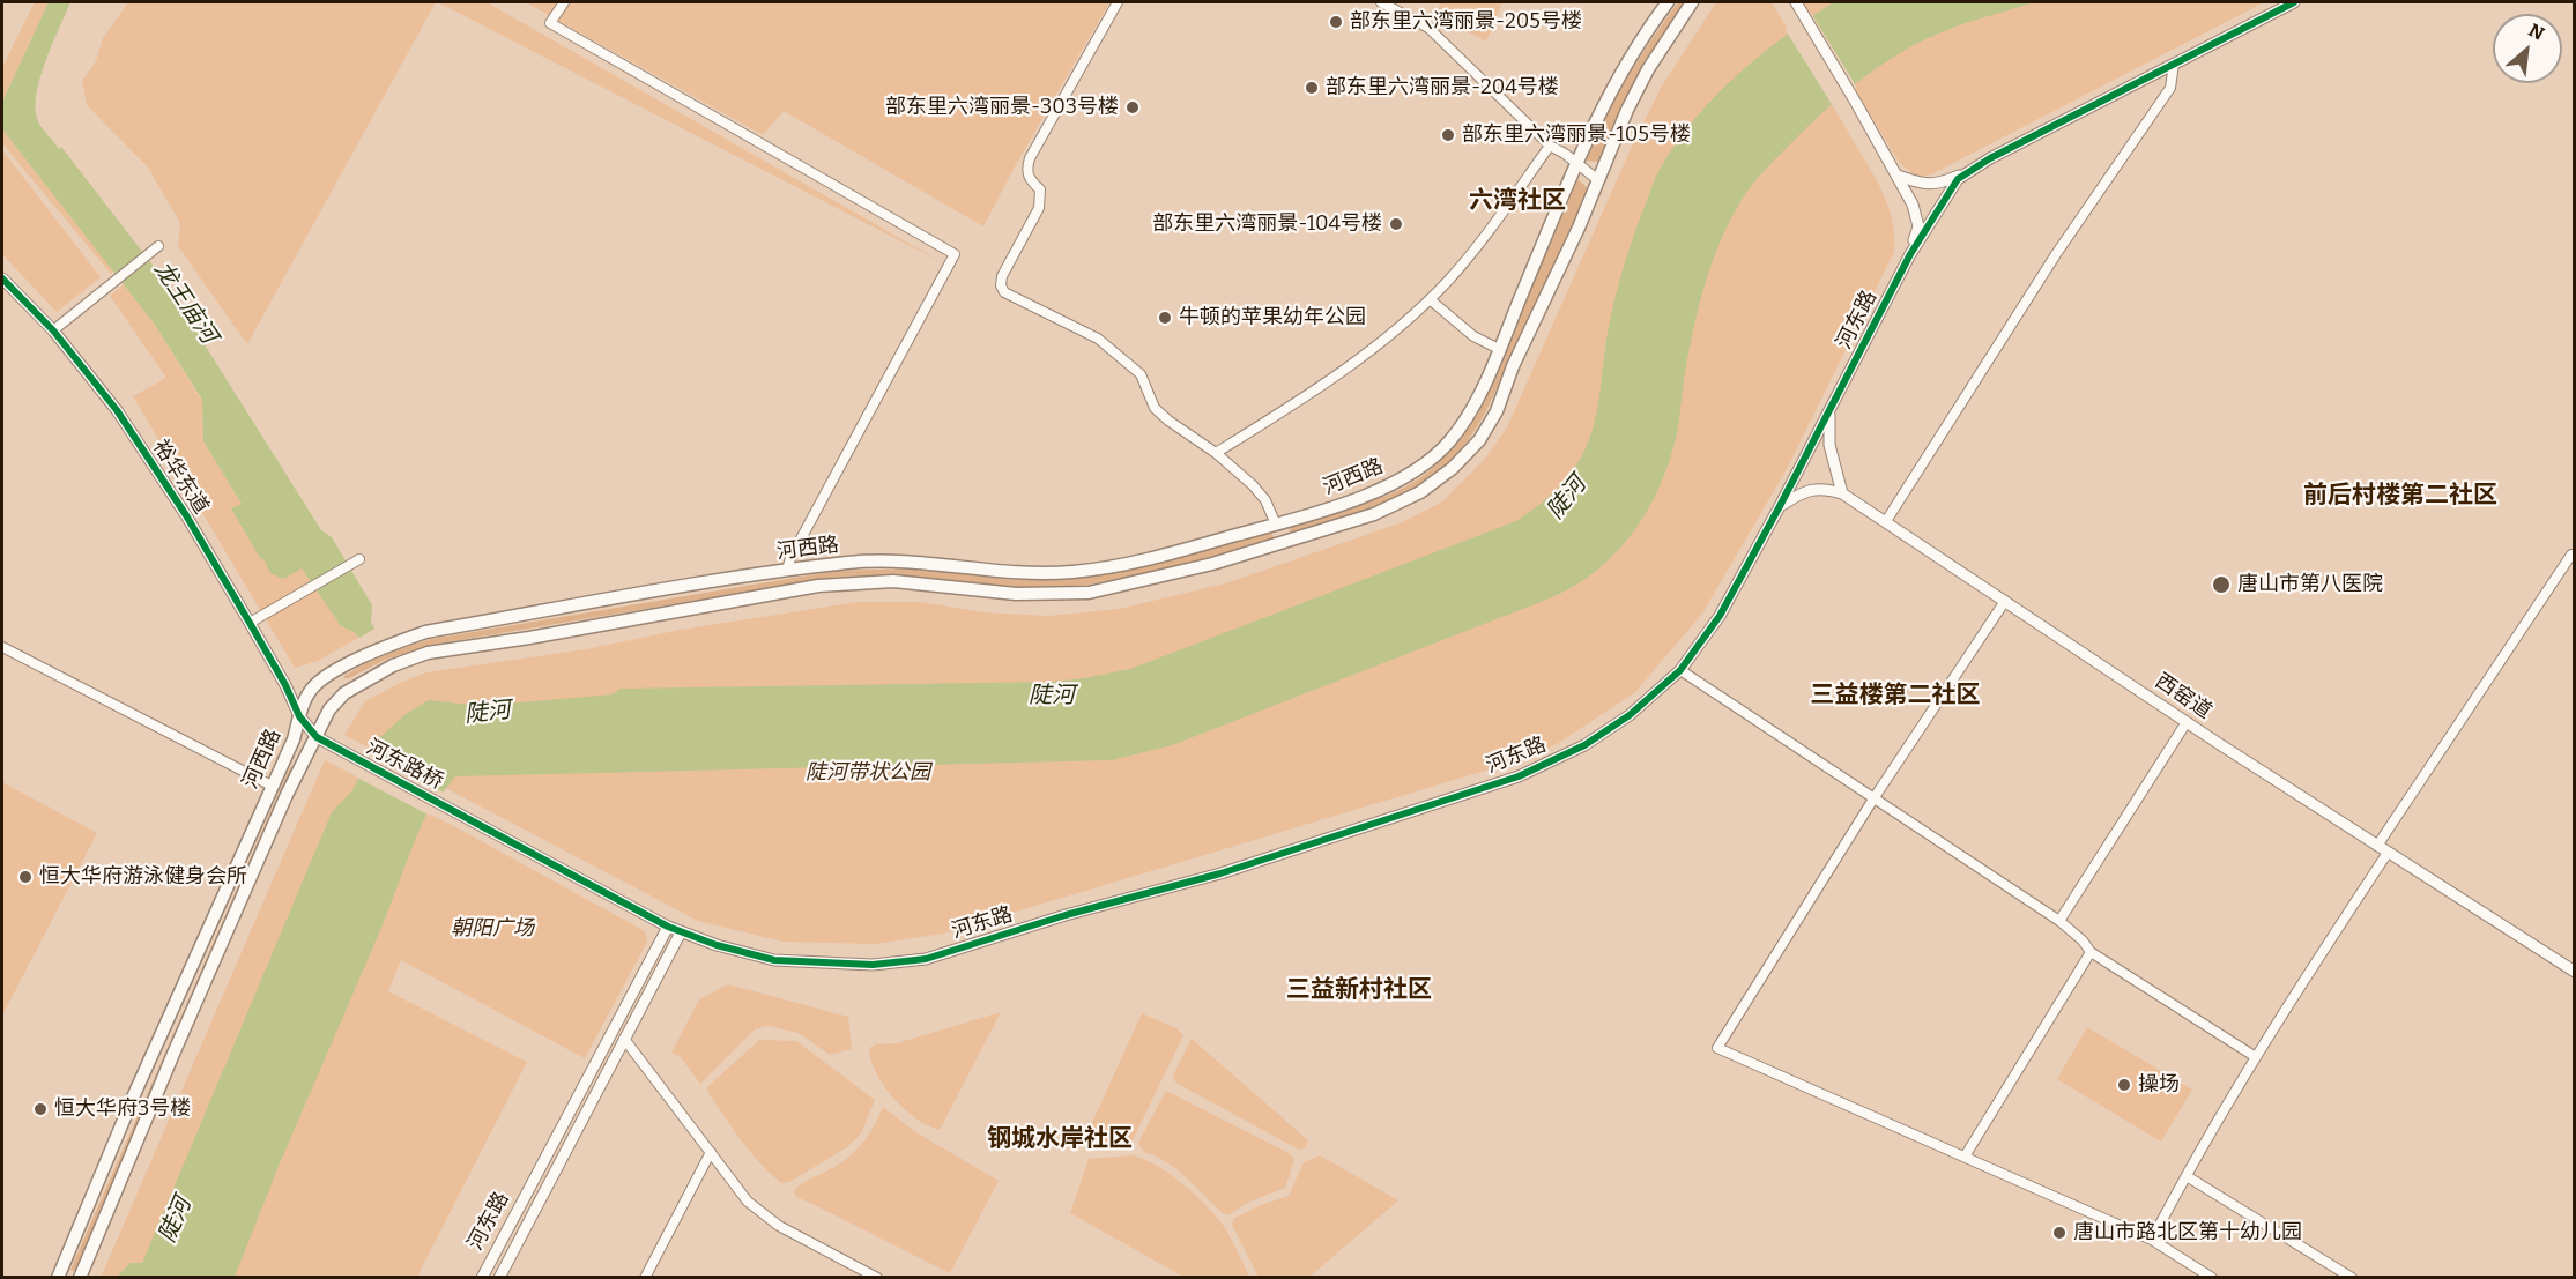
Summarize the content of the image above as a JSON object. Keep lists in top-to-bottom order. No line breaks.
{"streets":{"main road":["河西路"],"street":["河东路","裕华东道","西窑道","河东路桥"]},"crossings":[["河东路","河东路桥"],["裕华东道","河西路"],["裕华东道","河东路桥"],["河西路","河东路桥"]],"districts":["六湾社区","前后村楼第二社区","三益楼第二社区","三益新村社区","钢城水岸社区"],"water":["龙王庙河","陡河"],"parks":["陡河带状公园","朝阳广场"],"places":["部东里六湾丽景-205号楼","部东里六湾丽景-204号楼","部东里六湾丽景-303号楼","部东里六湾丽景-105号楼","部东里六湾丽景-104号楼","牛顿的苹果幼年公园","唐山市第八医院","恒大华府游泳健身会所","操场","恒大华府3号楼","唐山市路北区第十幼儿园"],"north":"top right"}
